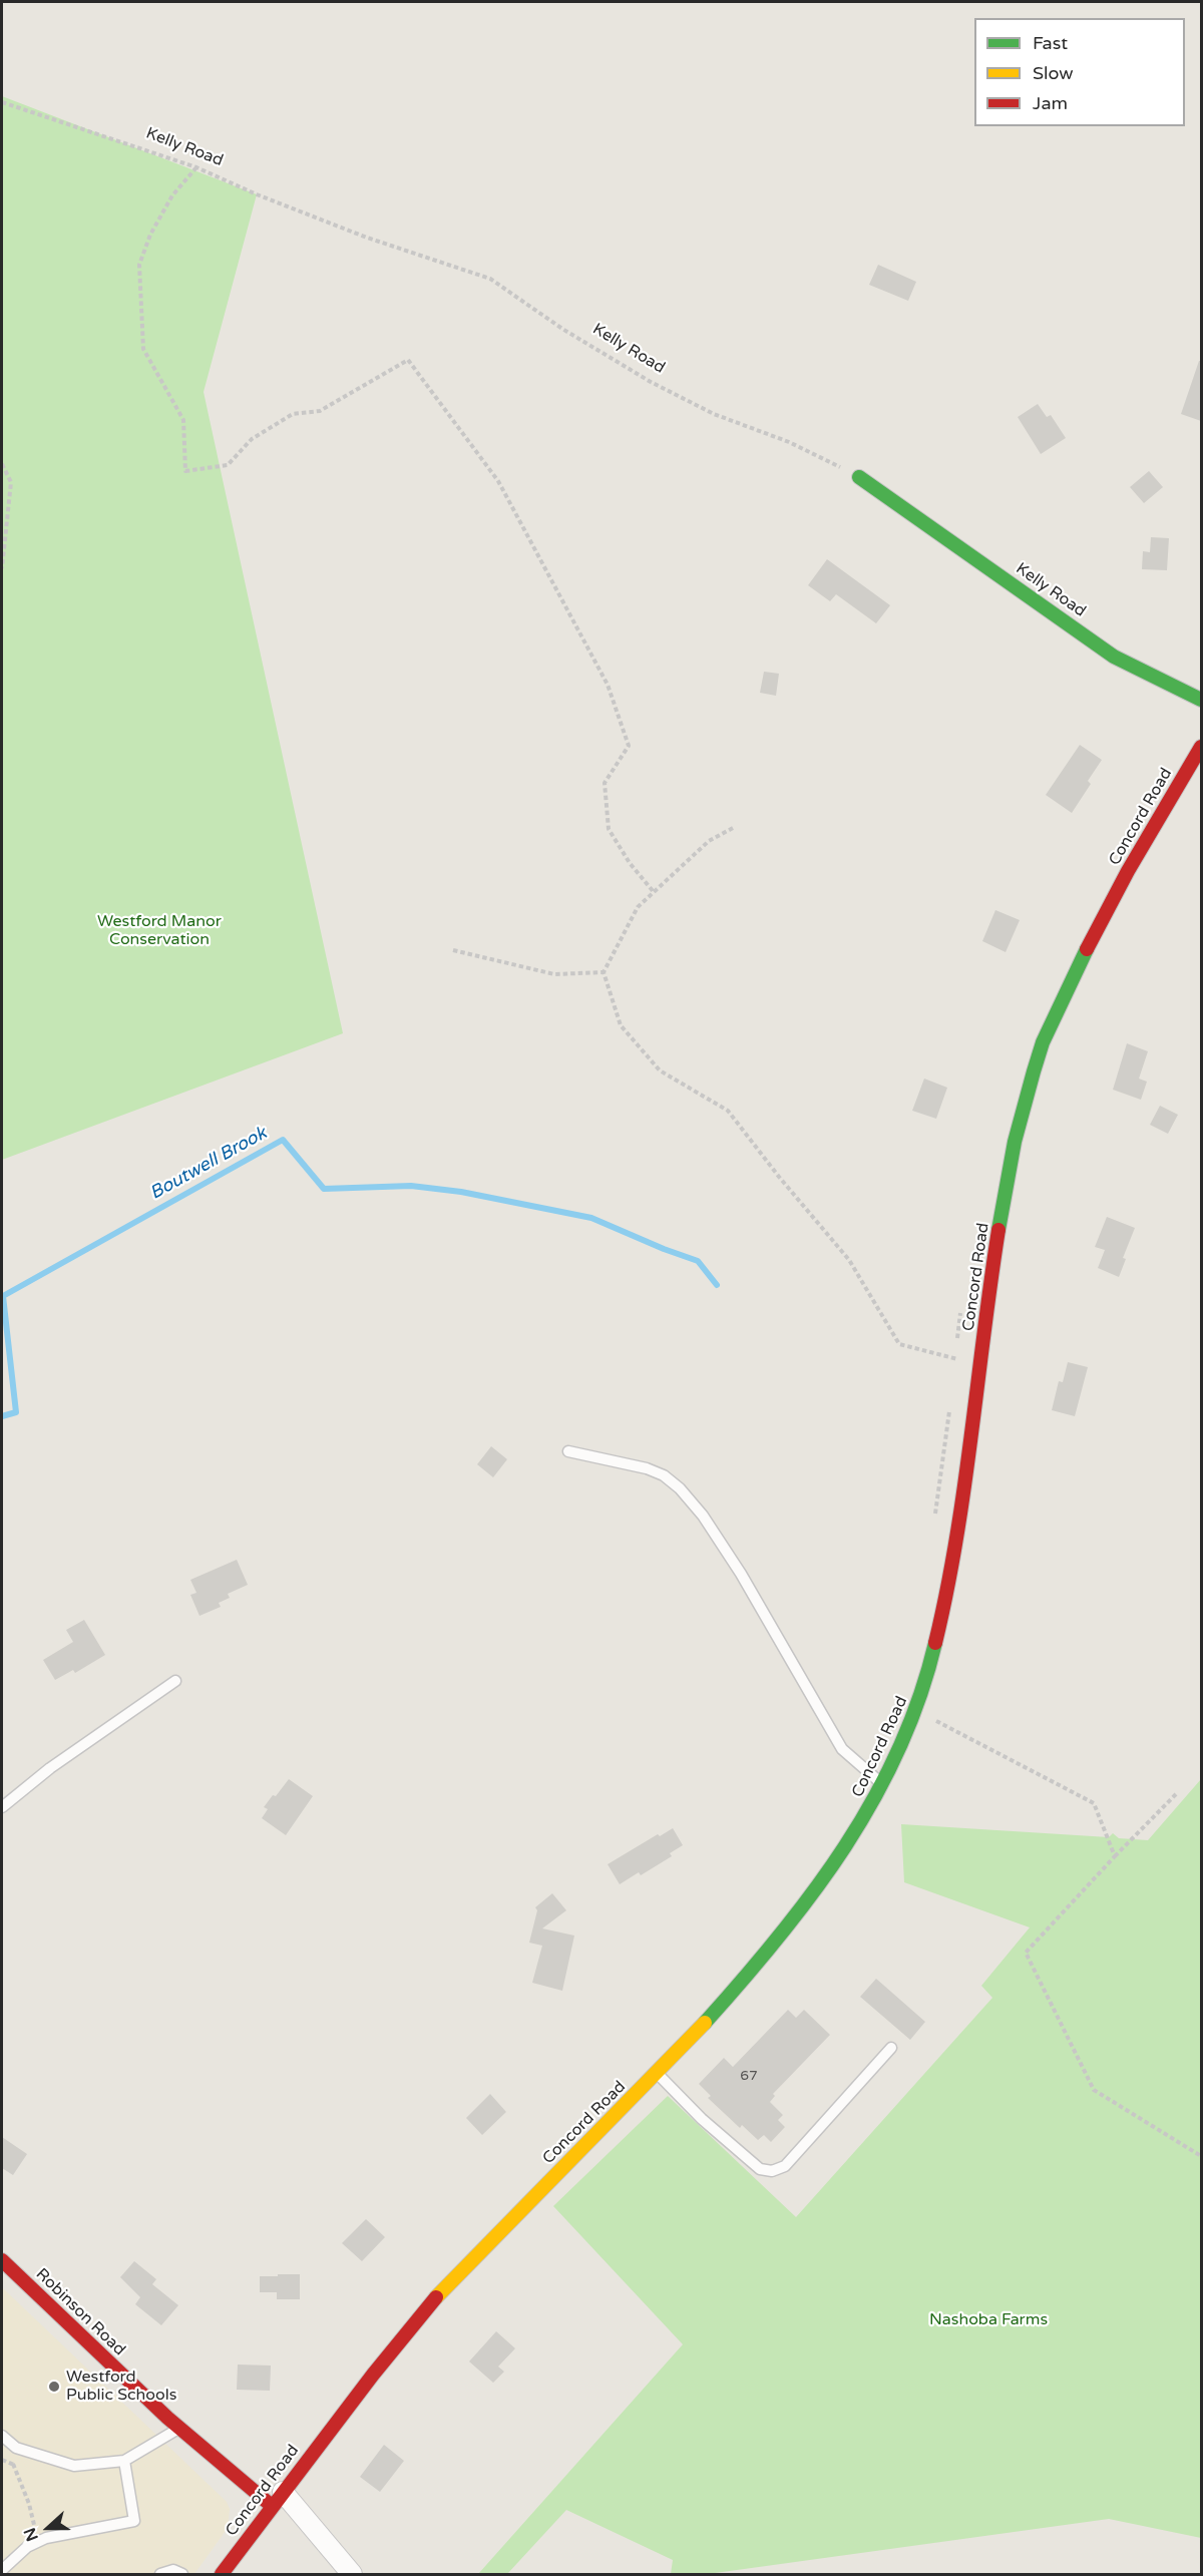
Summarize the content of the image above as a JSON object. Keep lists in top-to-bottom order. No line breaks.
{"streets":{"main road":["Kelly Road","Concord Road","Robinson Road"]},"crossings":[["Concord Road","Robinson Road"]],"water":["Boutwell Brook"],"parks":["Westford Manor Conservation","Nashoba Farms"],"places":["Westford Public Schools"],"house_numbers":["67"],"legend":["Fast","Slow","Jam"],"north":"left"}
